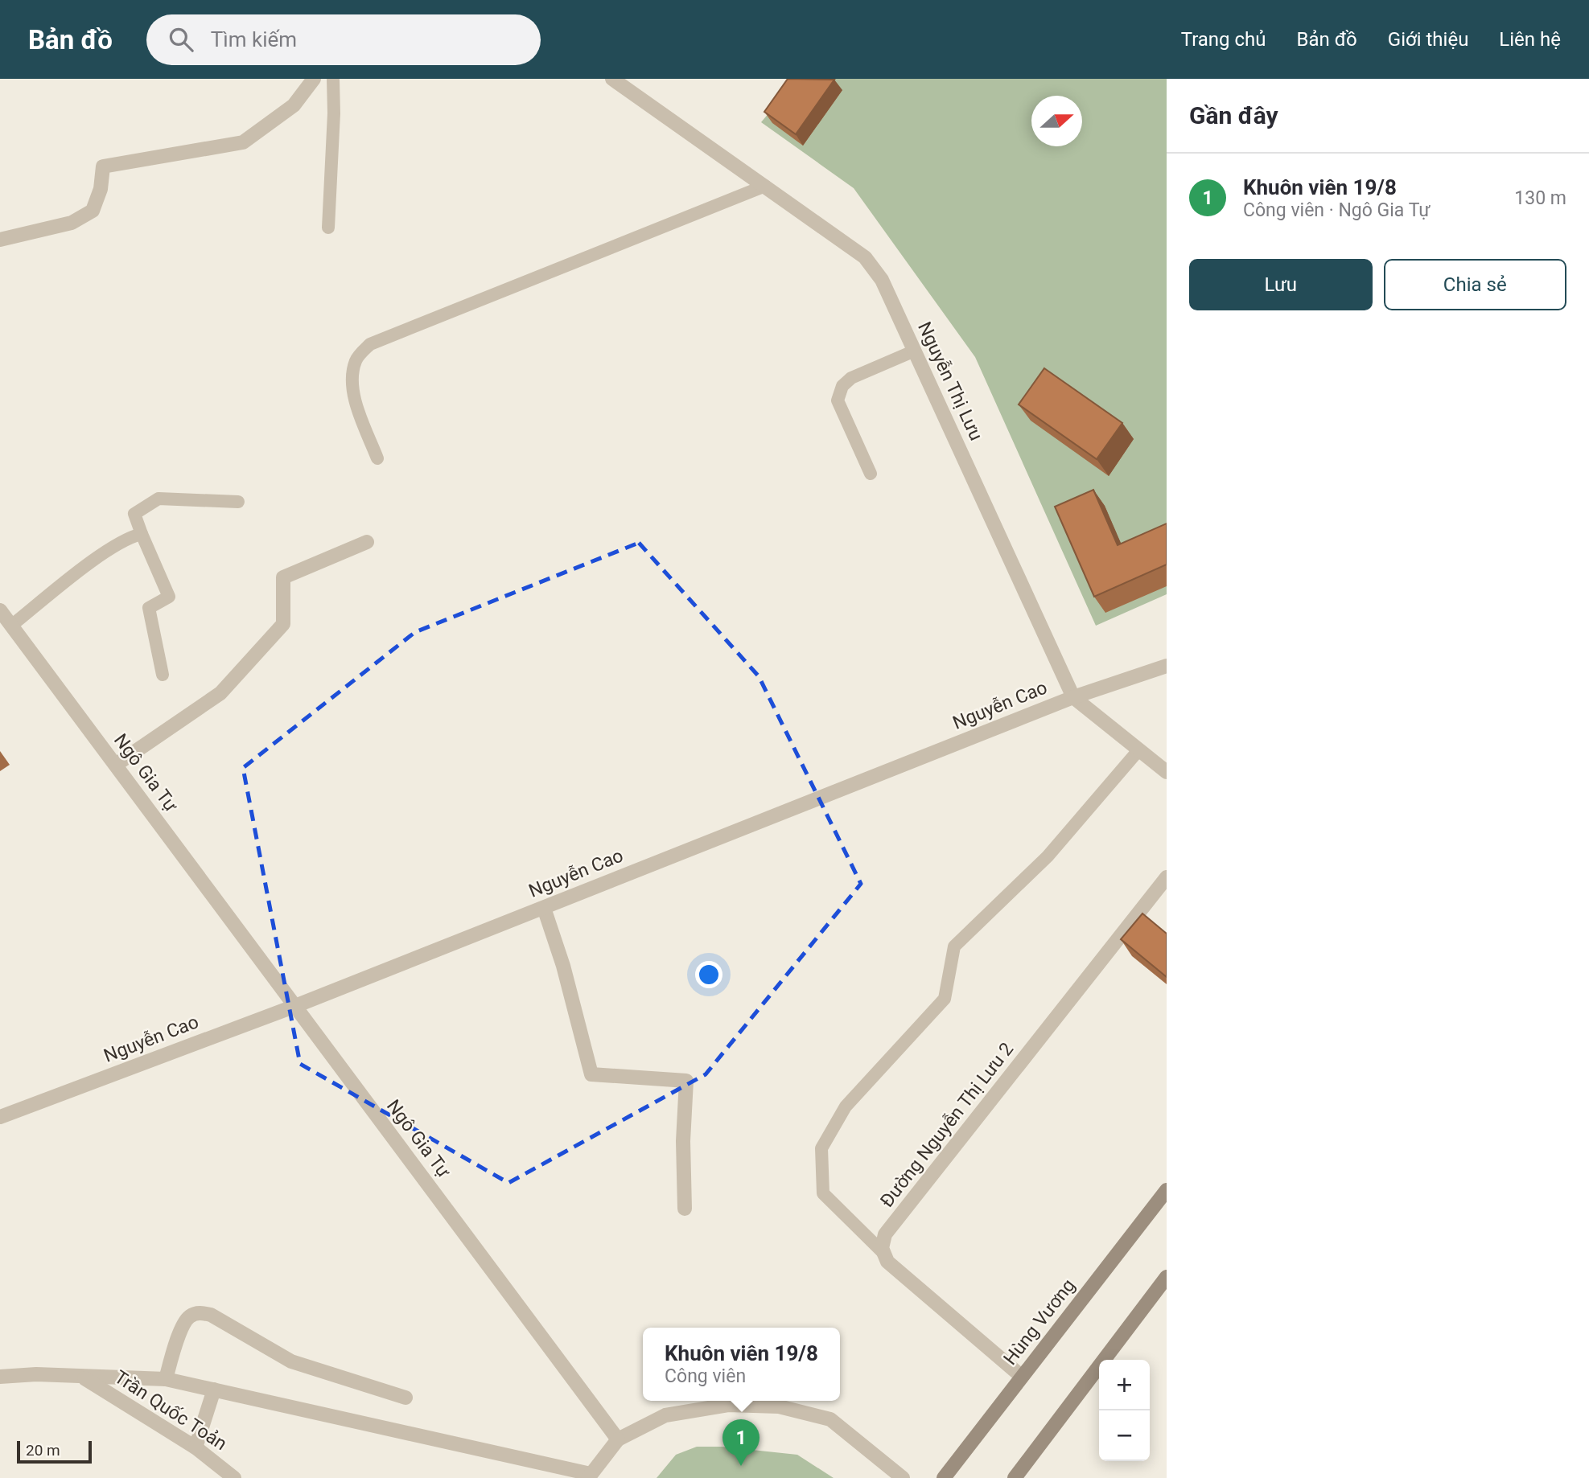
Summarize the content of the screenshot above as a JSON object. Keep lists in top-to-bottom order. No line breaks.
{"streets":{"main road":["Hùng Vương"],"street":["Nguyễn Thị Lưu","Nguyễn Cao","Ngô Gia Tự","Đường Nguyễn Thị Lưu 2","Trần Quốc Toản"]},"crossings":[["Nguyễn Thị Lưu","Nguyễn Cao"],["Nguyễn Cao","Ngô Gia Tự"]],"scale_bar":"20 m","north":"right","page":{"header":"Bản đồ","search":"Tìm kiếm","nav":["Trang chủ","Bản đồ","Giới thiệu","Liên hệ"],"heading":"Gần đây","list":[{"mark":"1","name":"Khuôn viên 19/8","note":"Công viên · Ngô Gia Tự","value":"130 m"}],"buttons":["Lưu","Chia sẻ"],"popup":["Khuôn viên 19/8","Công viên"],"map_buttons":["+","−"],"pins":"1","scale":"20 m"}}
